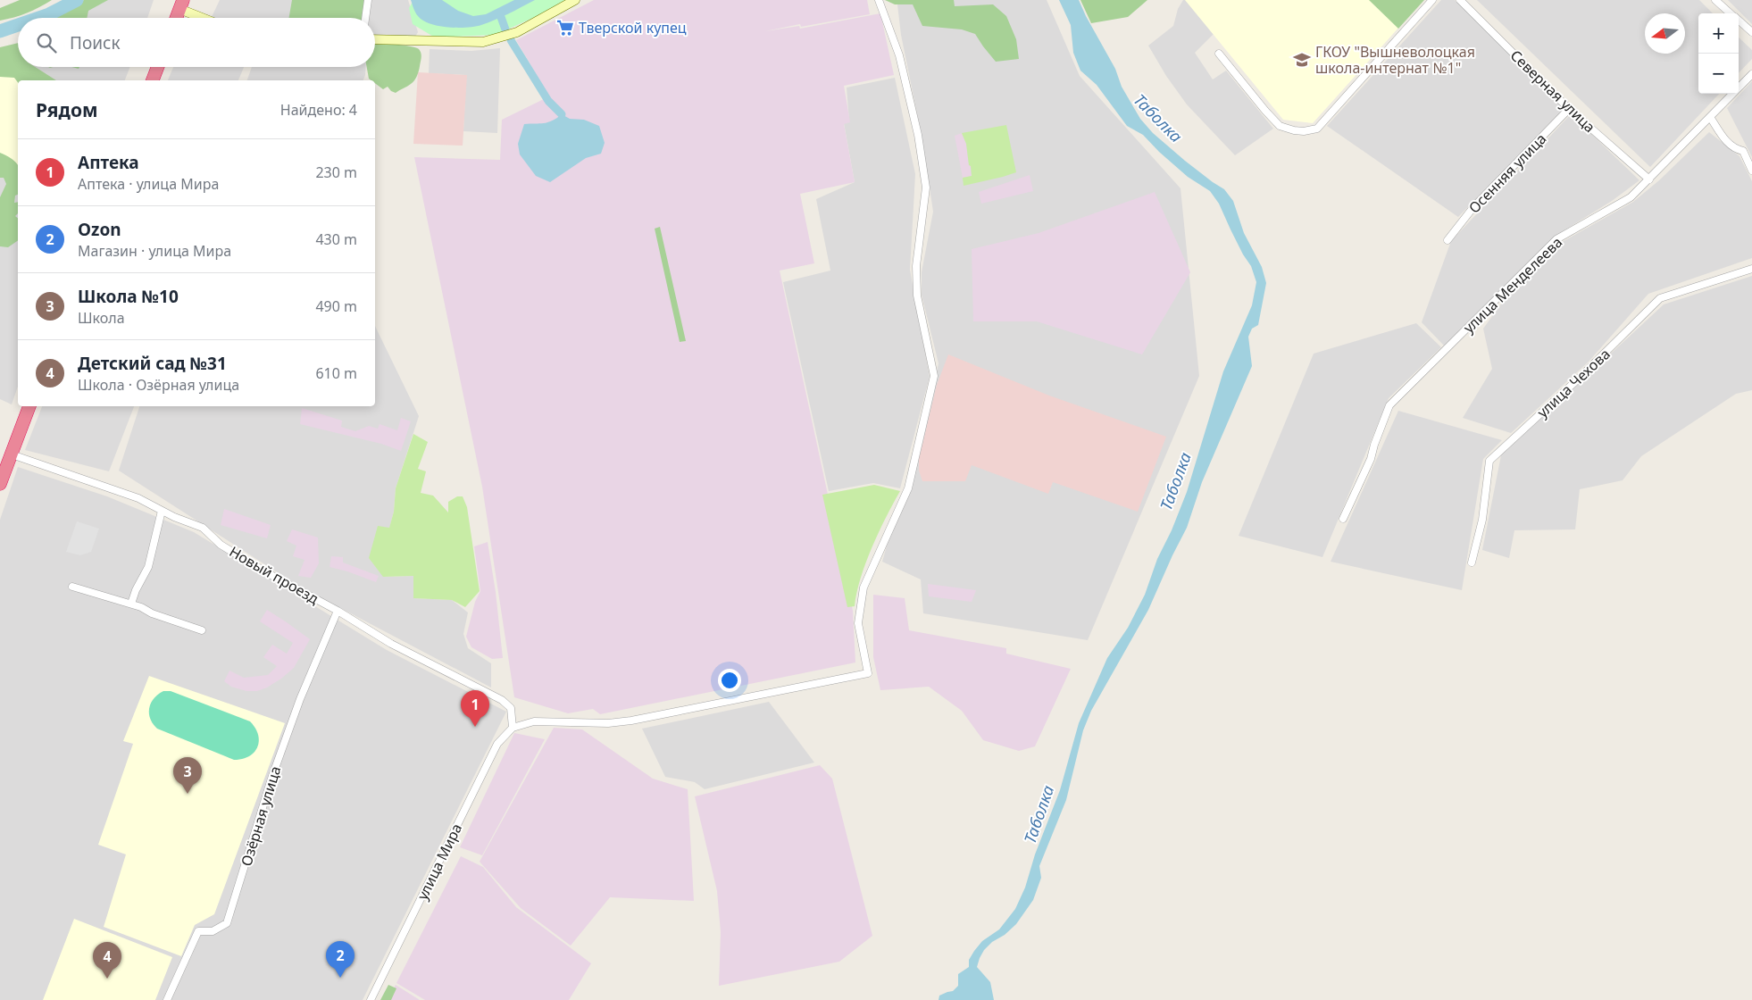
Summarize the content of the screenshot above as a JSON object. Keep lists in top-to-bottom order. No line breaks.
{"streets":{"street":["Северная улица","Осенняя улица","улица Менделеева","улица Чехова","Новый проезд","Озёрная улица","улица Мира"]},"crossings":[["Северная улица","Осенняя улица"],["Северная улица","улица Менделеева"],["Новый проезд","Озёрная улица"],["Новый проезд","улица Мира"]],"water":["Таболка"],"places":{"supermarket":["Тверской купец"],"school or university":["ГКОУ \"Вышневолоцкая школа-интернат №1\""]},"north":"left","page":{"map_buttons":["+","−"],"search":"Поиск","heading":["Рядом","Найдено: 4"],"list":[{"mark":"1","name":"Аптека","note":"Аптека · улица Мира","value":"230 m"},{"mark":"2","name":"Ozon","note":"Магазин · улица Мира","value":"430 m"},{"mark":"3","name":"Школа №10","note":"Школа","value":"490 m"},{"mark":"4","name":"Детский сад №31","note":"Школа · Озёрная улица","value":"610 m"}],"pins":["1","3","2","4"]}}
